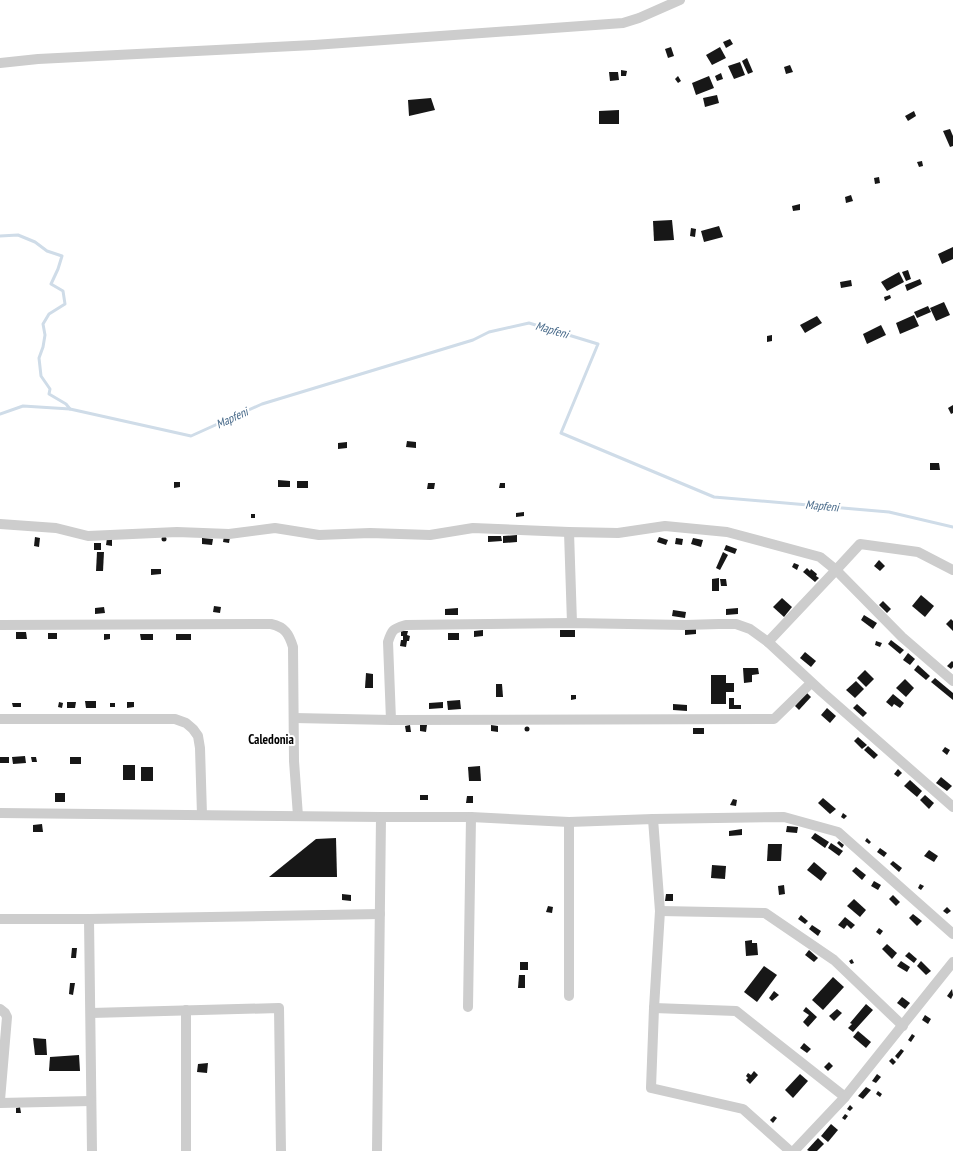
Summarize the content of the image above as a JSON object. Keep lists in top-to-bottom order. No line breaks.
{"districts":["Caledonia"],"water":["Mapfeni"]}
